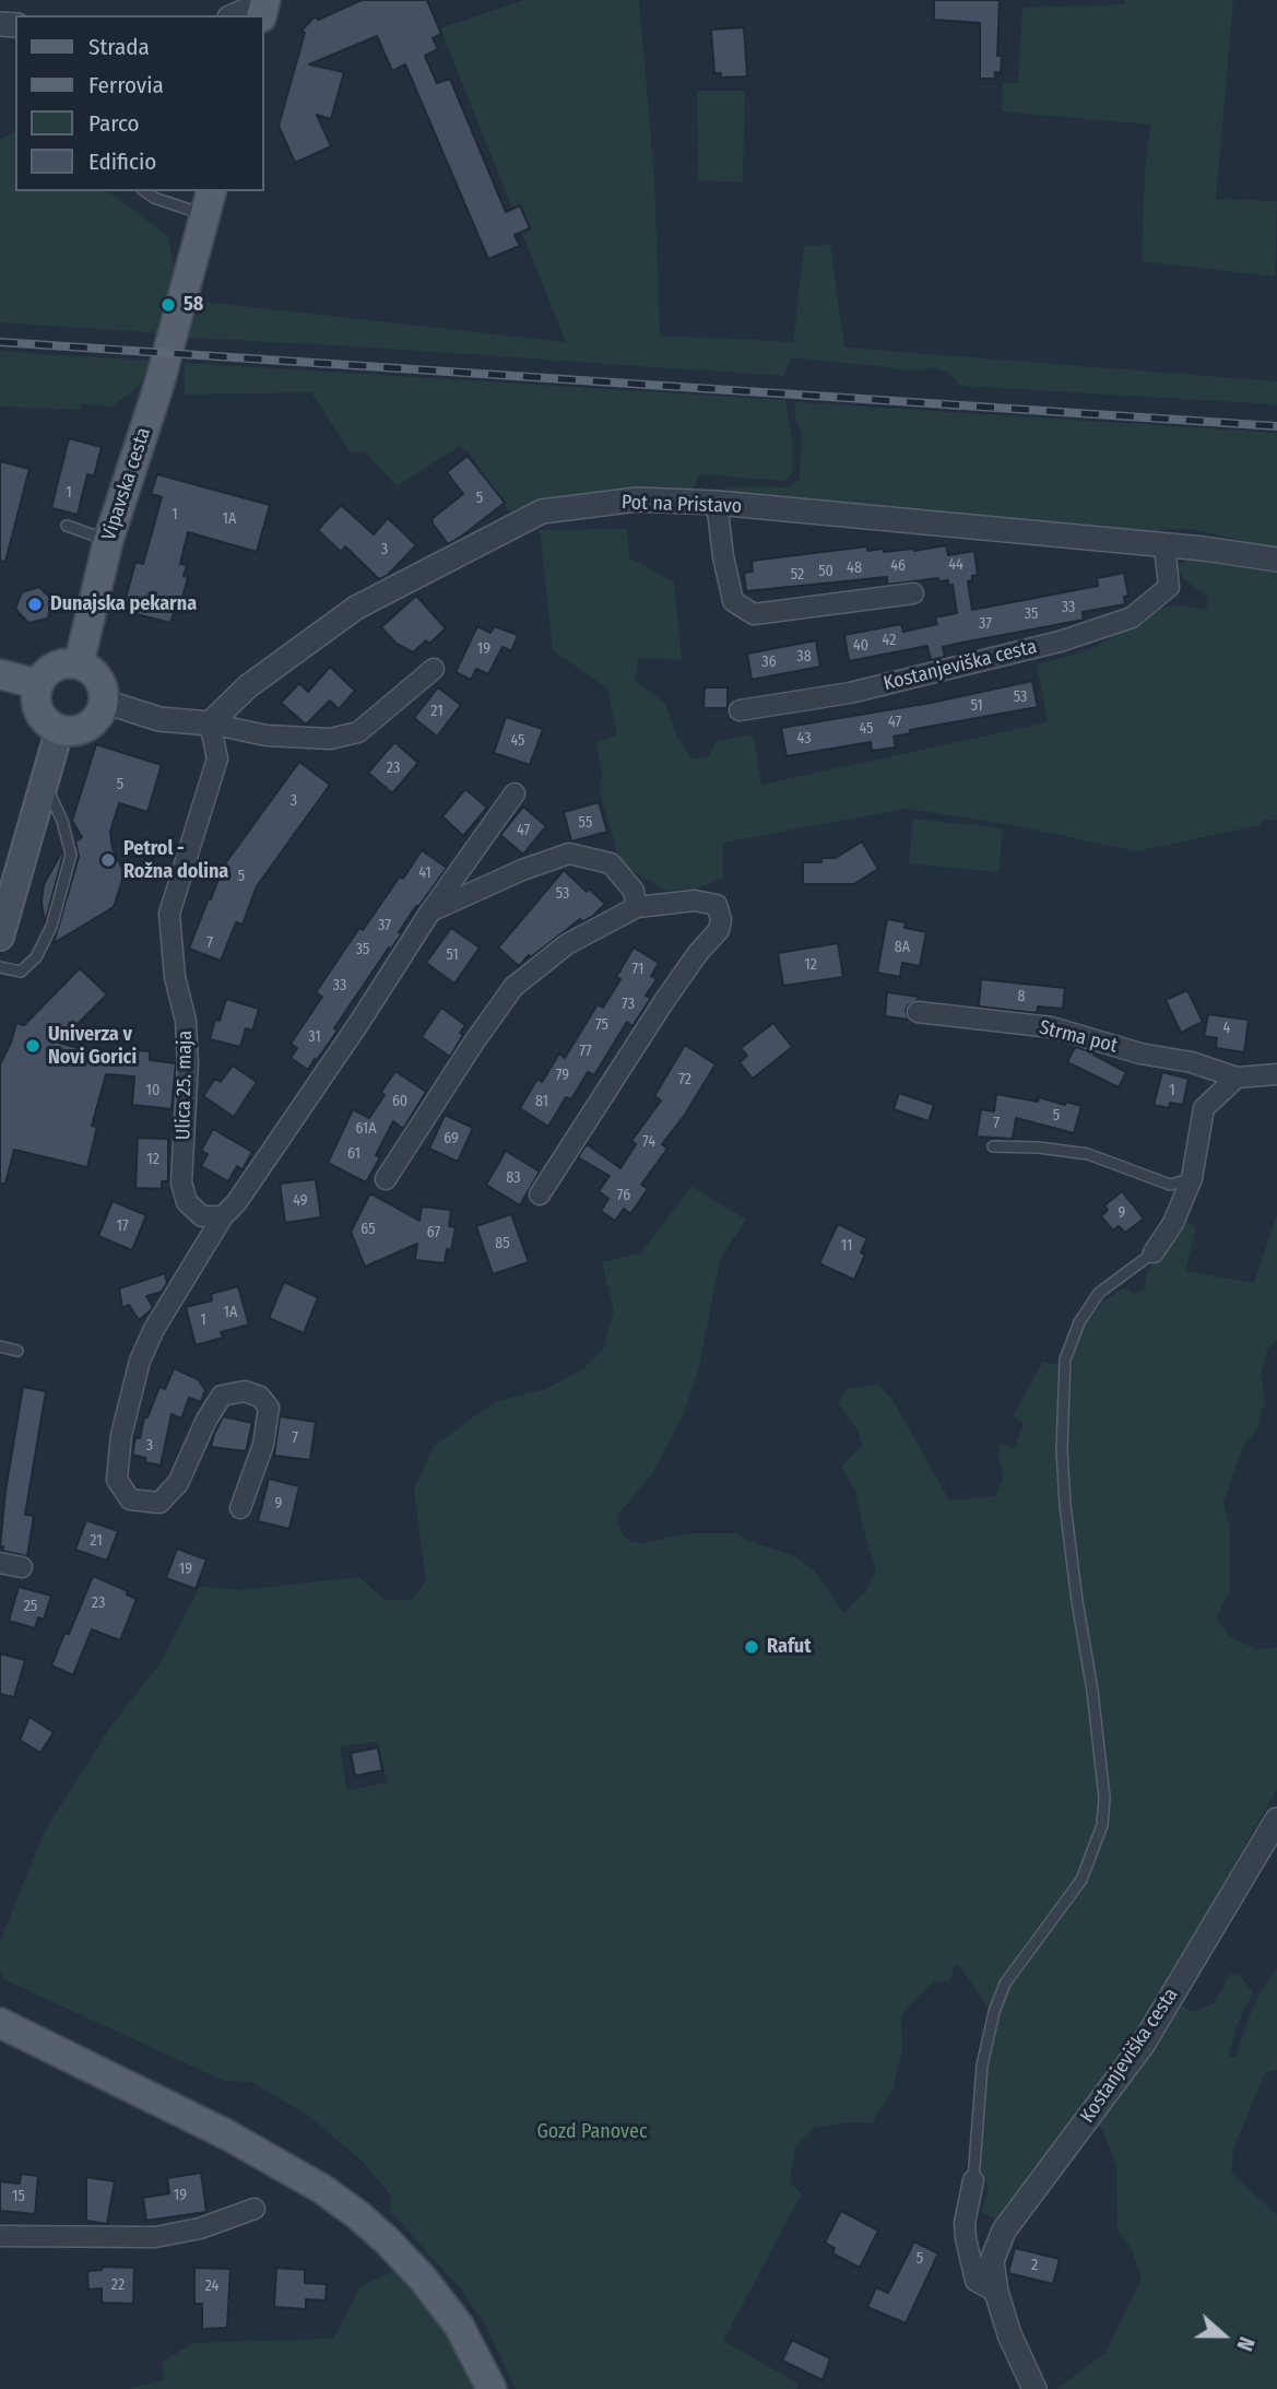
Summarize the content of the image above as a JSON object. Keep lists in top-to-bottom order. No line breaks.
{"streets":{"main road":["Vipavska cesta"],"street":["Pot na Pristavo","Kostanjeviška cesta","Strma pot","Ulica 25. maja"]},"crossings":[["Pot na Pristavo","Kostanjeviška cesta"],["Pot na Pristavo","Ulica 25. maja"]],"parks":["Gozd Panovec"],"places":["58","Dunajska pekarna","Petrol - Rožna dolina","Univerza v Novi Gorici","Rafut"],"house_numbers":["1","5","1","1A","3","44","46","48","50","52","33","35","37","42","40","19","38","36","53","51","21","47","45","43","45","23","5","3","55","47","41","5","53","37","7","8A","35","51","12","71","33","8","73","75","4","31","77","79","72","10","1","60","81","5","7","61A","69","74","61","12","83","76","49","9","17","65","67","85","11","1A","1","7","3","9","21","19","23","25","19","15","5","2","22","24"],"legend":["Strada","Ferrovia","Parco","Edificio"],"north":"right"}
